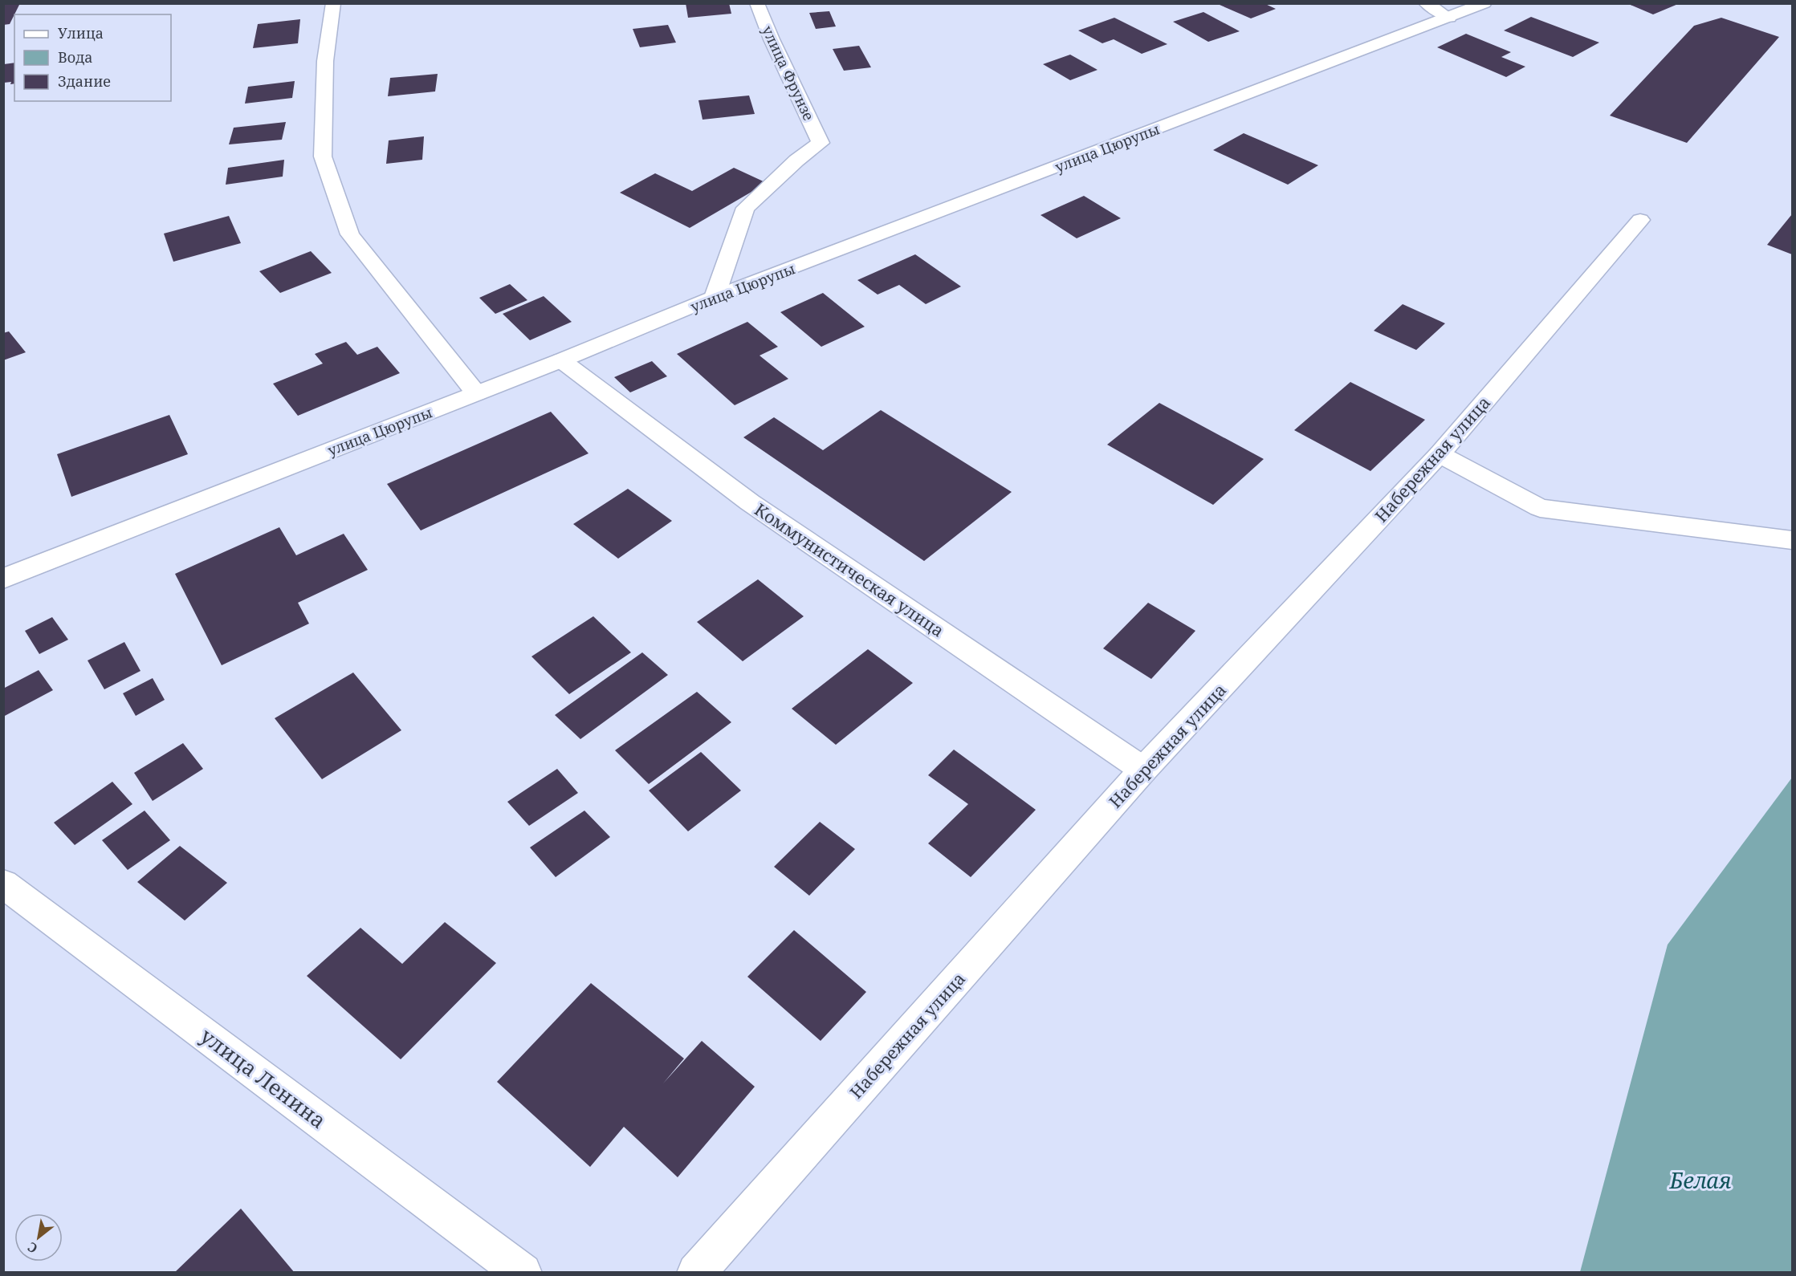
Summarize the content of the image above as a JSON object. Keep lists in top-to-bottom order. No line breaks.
{"streets":{"main road":["улица Фрунзе","улица Цюрупы","Набережная улица","Коммунистическая улица","улица Ленина"]},"crossings":[["улица Фрунзе","улица Цюрупы"],["улица Цюрупы","Коммунистическая улица"],["Набережная улица","Коммунистическая улица"]],"water":["Белая"],"legend":["Улица","Вода","Здание"],"north":"bottom left"}
